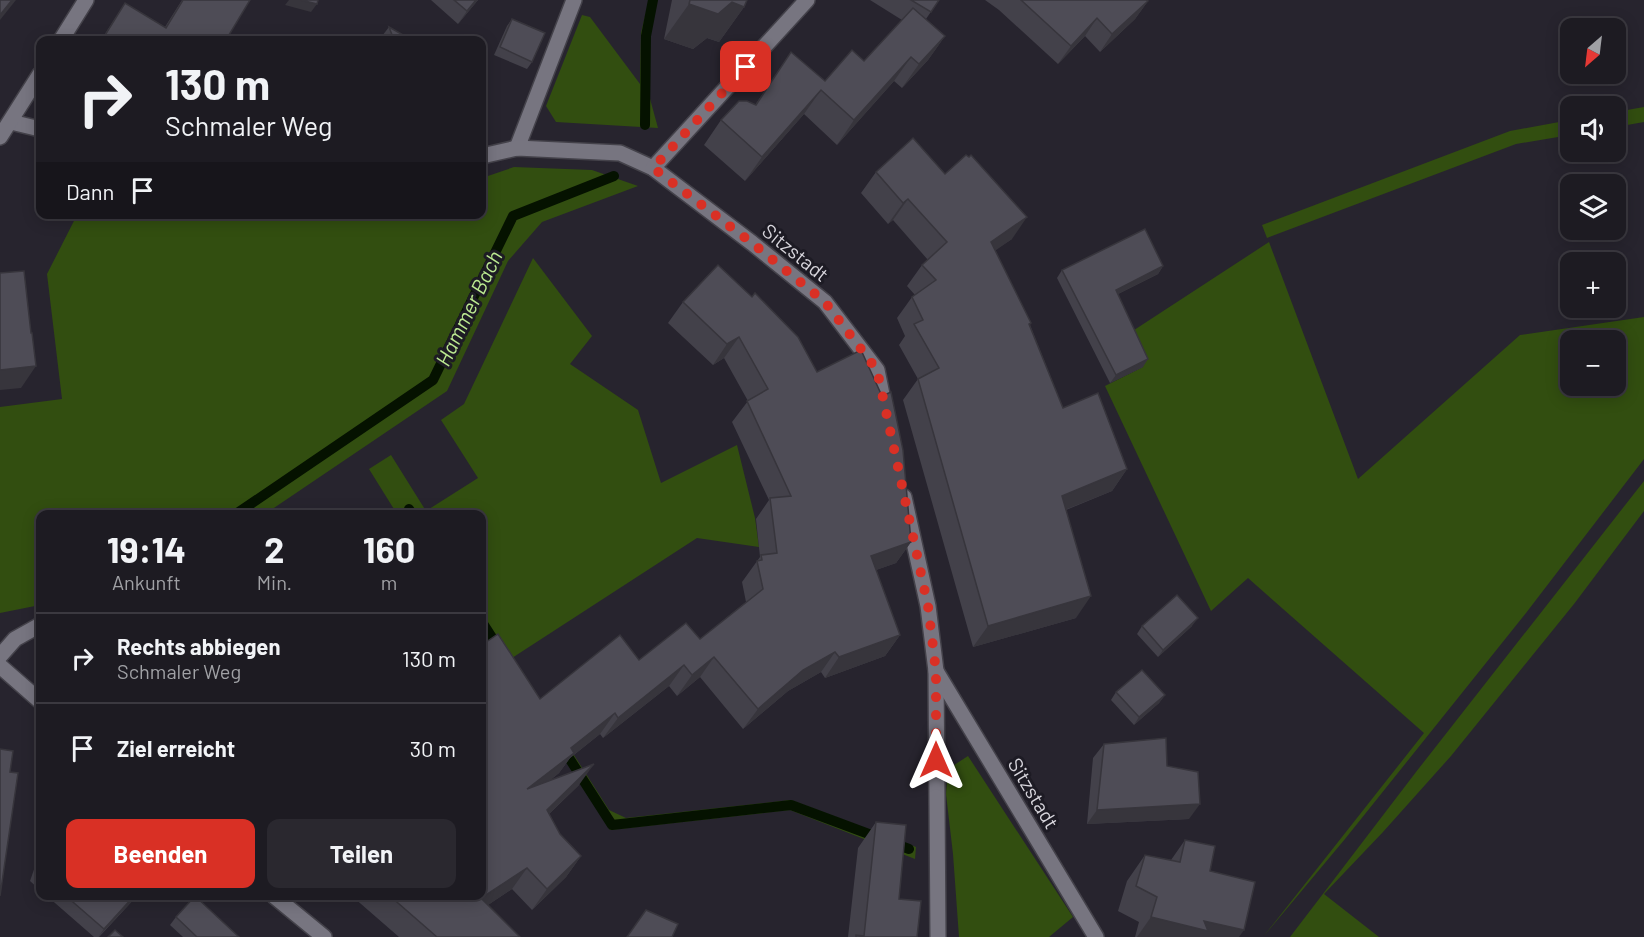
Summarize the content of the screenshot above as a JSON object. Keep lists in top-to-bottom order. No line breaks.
{"streets":{"street":["Sitzstadt"]},"water":["Hammer Bach"],"north":"bottom left","page":{"map_buttons":["+","−"],"turn":["130 m","Schmaler Weg"],"then":"Dann","eta":["19:14","Ankunft","2","Min.","160","m"],"list":[{"name":"Rechts abbiegen","note":"Schmaler Weg","value":"130 m"},{"name":"Ziel erreicht","value":"30 m"}],"buttons":["Beenden","Teilen"]}}
